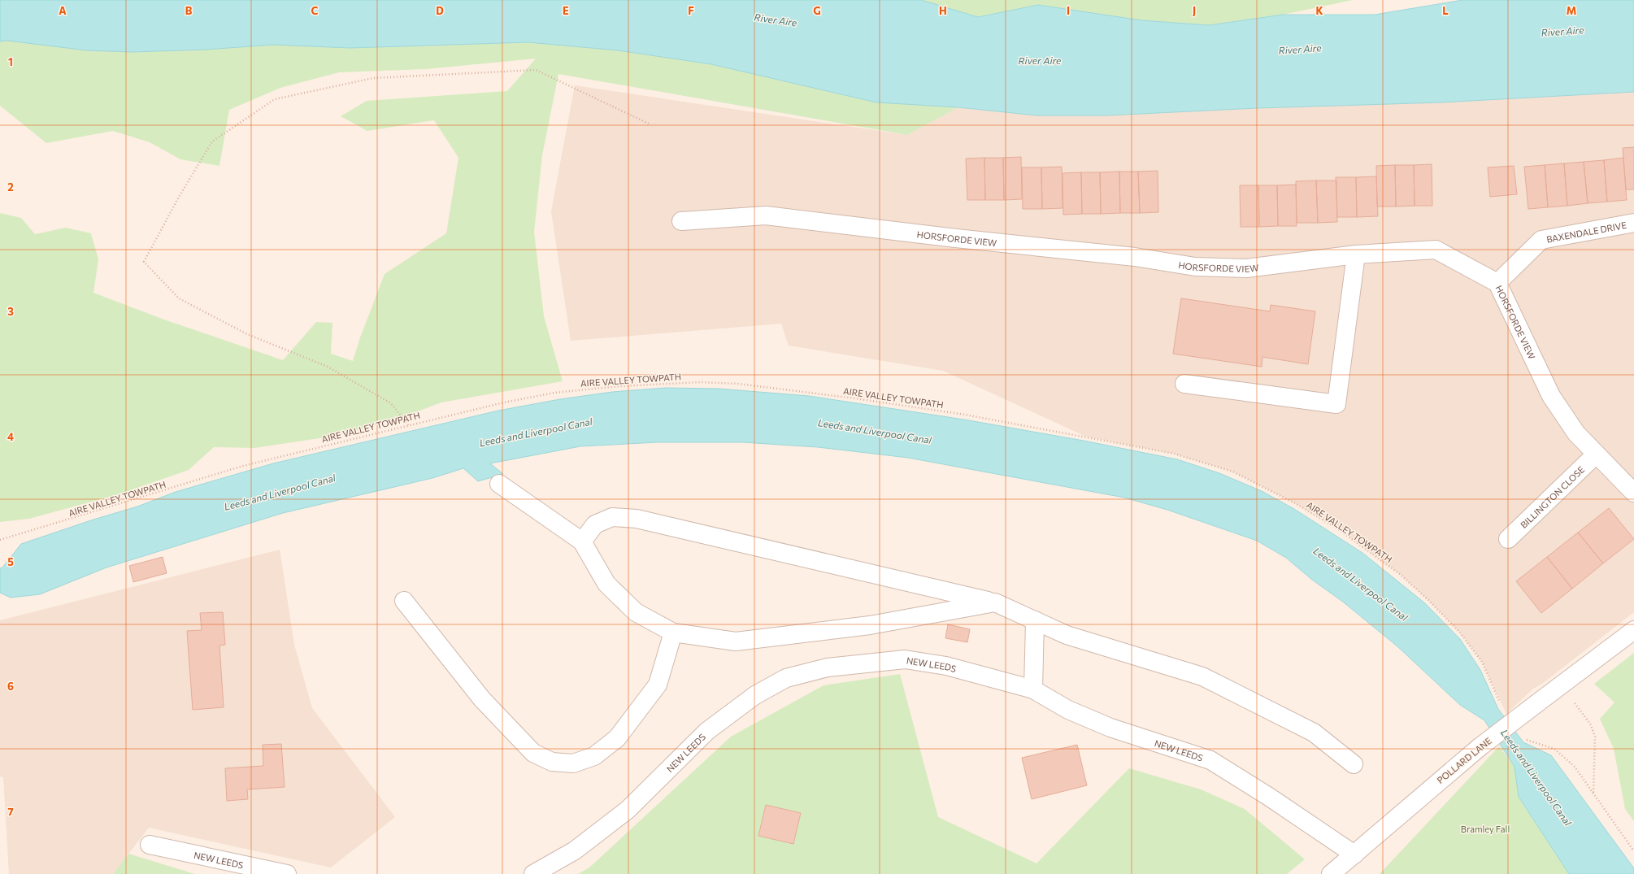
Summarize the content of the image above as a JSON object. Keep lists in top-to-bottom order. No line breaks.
{"streets":{"street":["BAXENDALE DRIVE","HORSFORDE VIEW","BILLINGTON CLOSE","NEW LEEDS","POLLARD LANE"],"path":["AIRE VALLEY TOWPATH"]},"crossings":[["BAXENDALE DRIVE","HORSFORDE VIEW"],["HORSFORDE VIEW","BILLINGTON CLOSE"],["NEW LEEDS","POLLARD LANE"]],"water":["River Aire","Leeds and Liverpool Canal"],"parks":["Bramley Fall"],"grid":{"columns":["A","B","C","D","E","F","G","H","I","J","K","L","M"],"rows":["1","2","3","4","5","6","7"]}}
